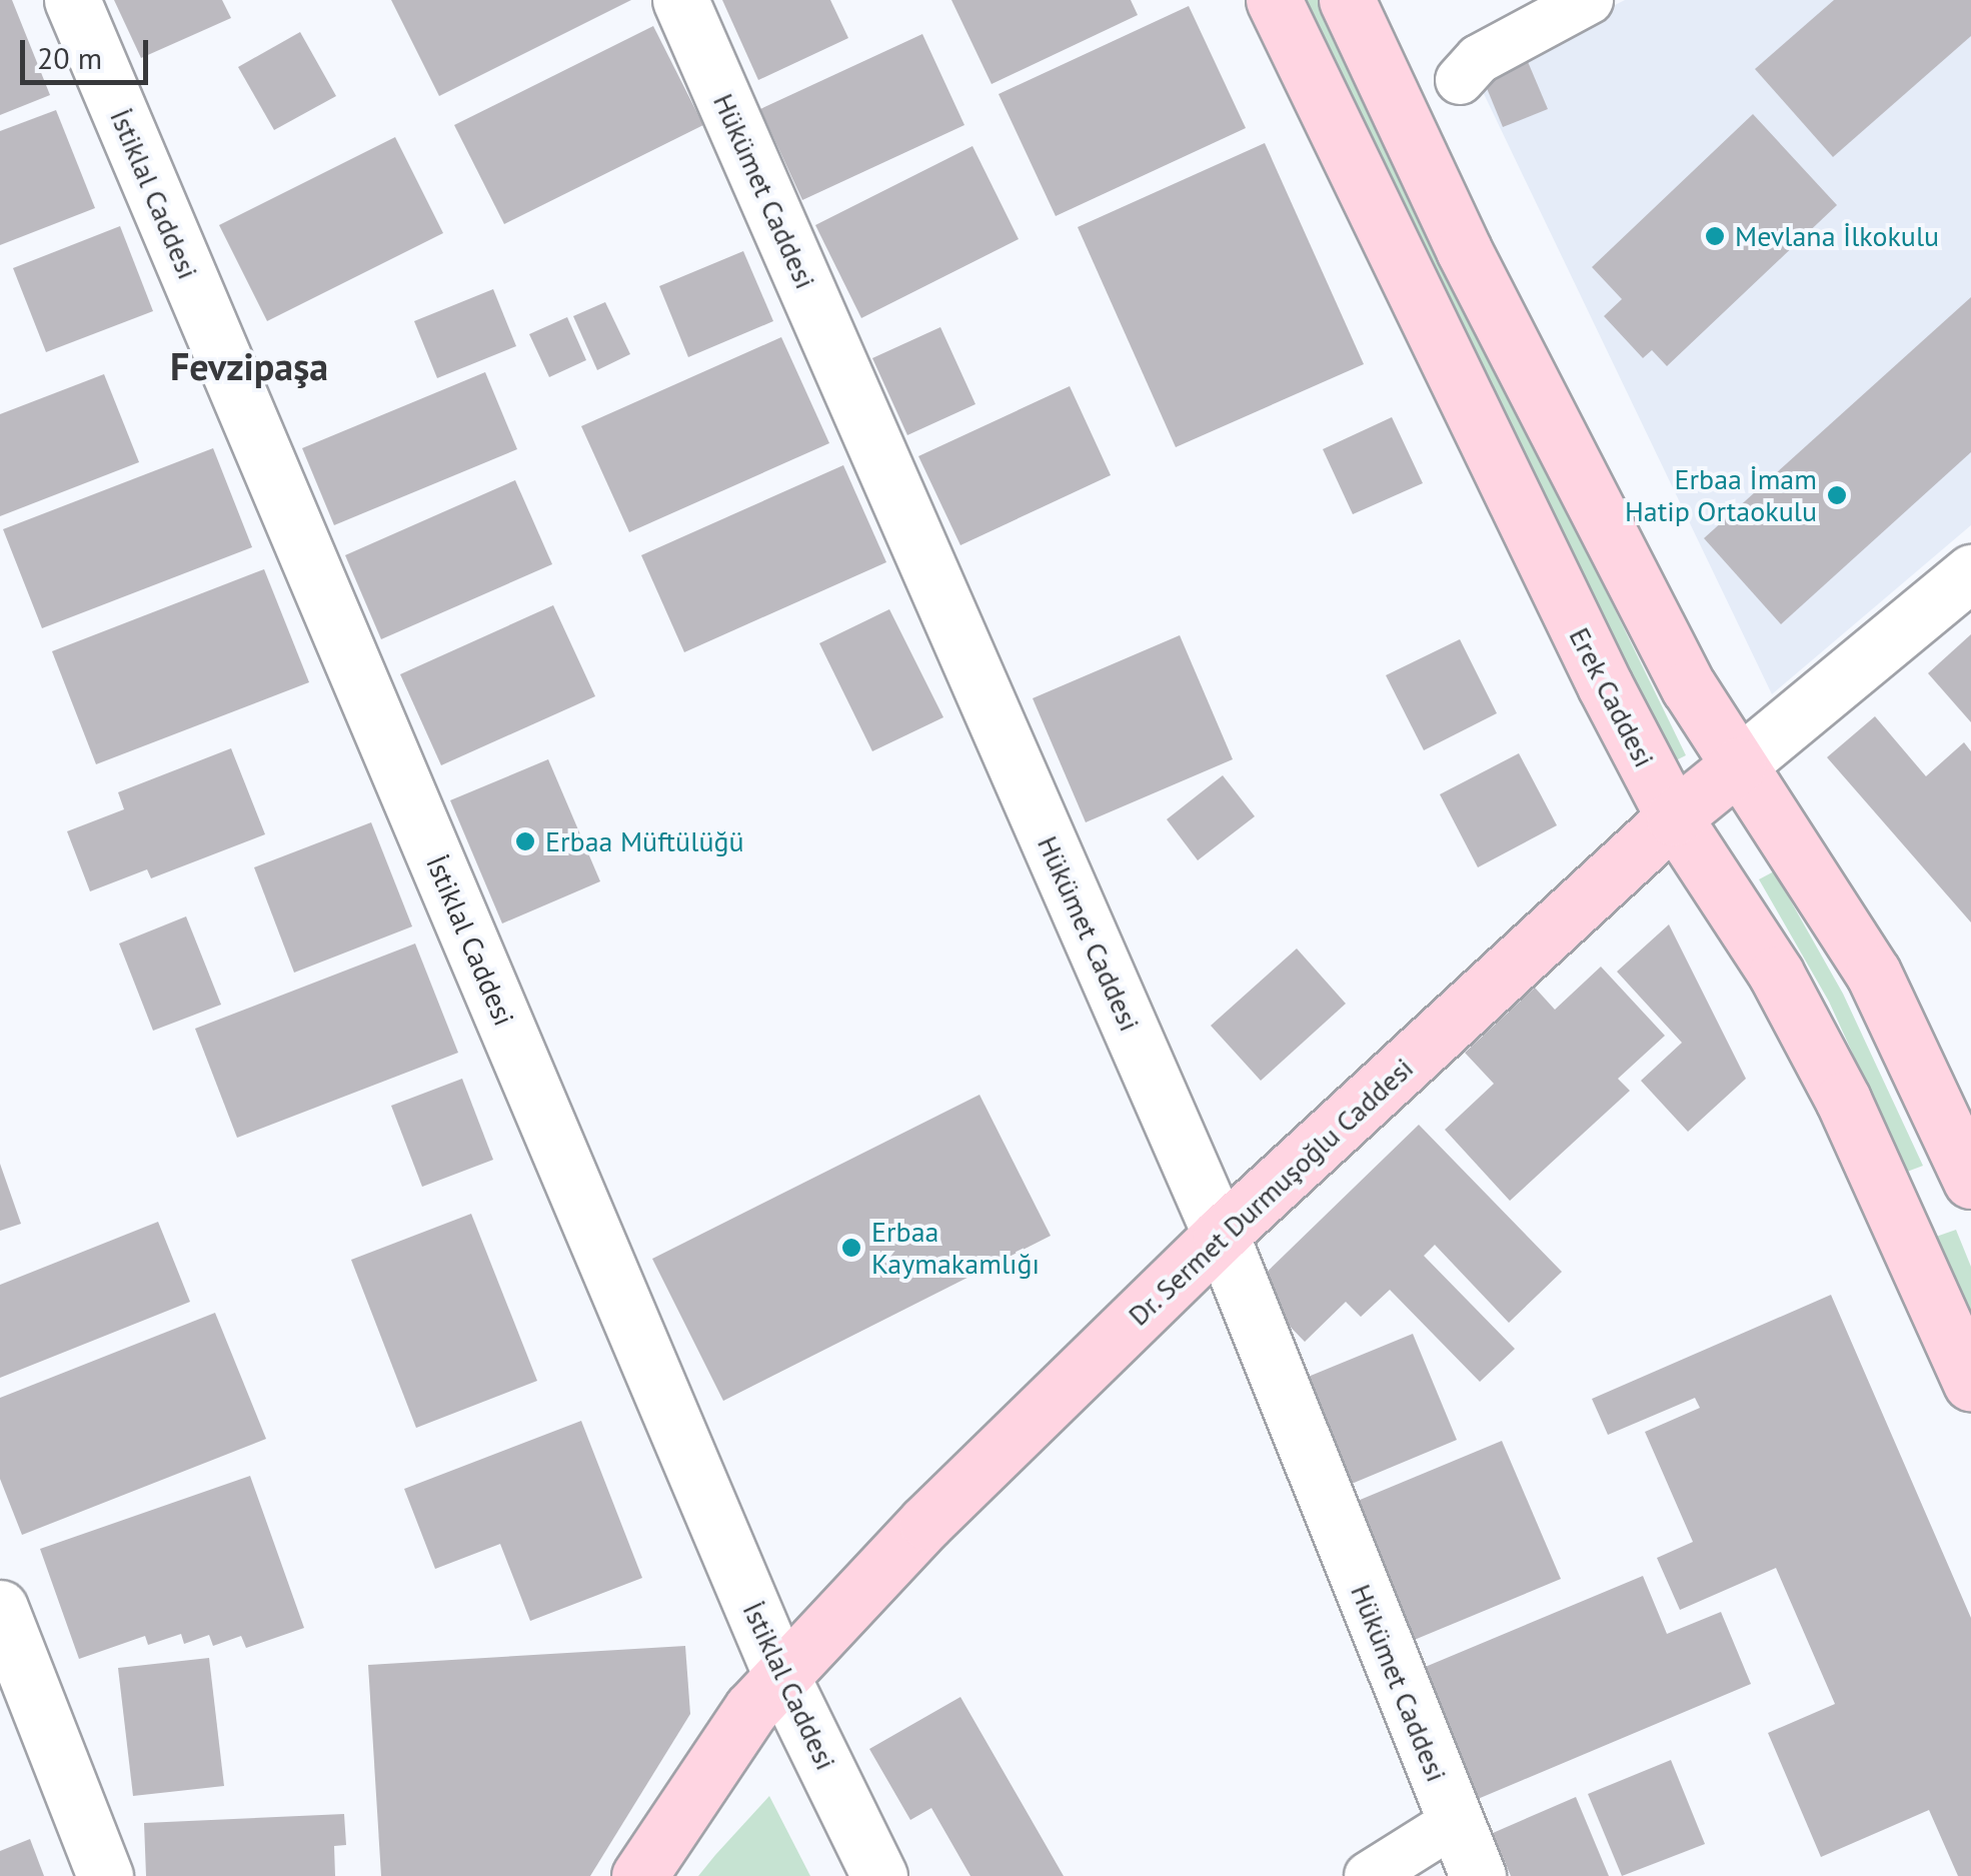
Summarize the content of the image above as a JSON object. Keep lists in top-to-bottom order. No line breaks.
{"streets":{"main road":["Erek Caddesi","Dr. Sermet Durmuşoğlu Caddesi"],"street":["Hükümet Caddesi","İstiklal Caddesi"]},"crossings":[["Hükümet Caddesi","Dr. Sermet Durmuşoğlu Caddesi"],["İstiklal Caddesi","Dr. Sermet Durmuşoğlu Caddesi"],["Erek Caddesi","Dr. Sermet Durmuşoğlu Caddesi"]],"districts":["Fevzipaşa"],"places":["Mevlana İlkokulu","Erbaa İmam Hatip Ortaokulu","Erbaa Müftülüğü","Erbaa Kaymakamlığı"],"scale_bar":"20 m"}
